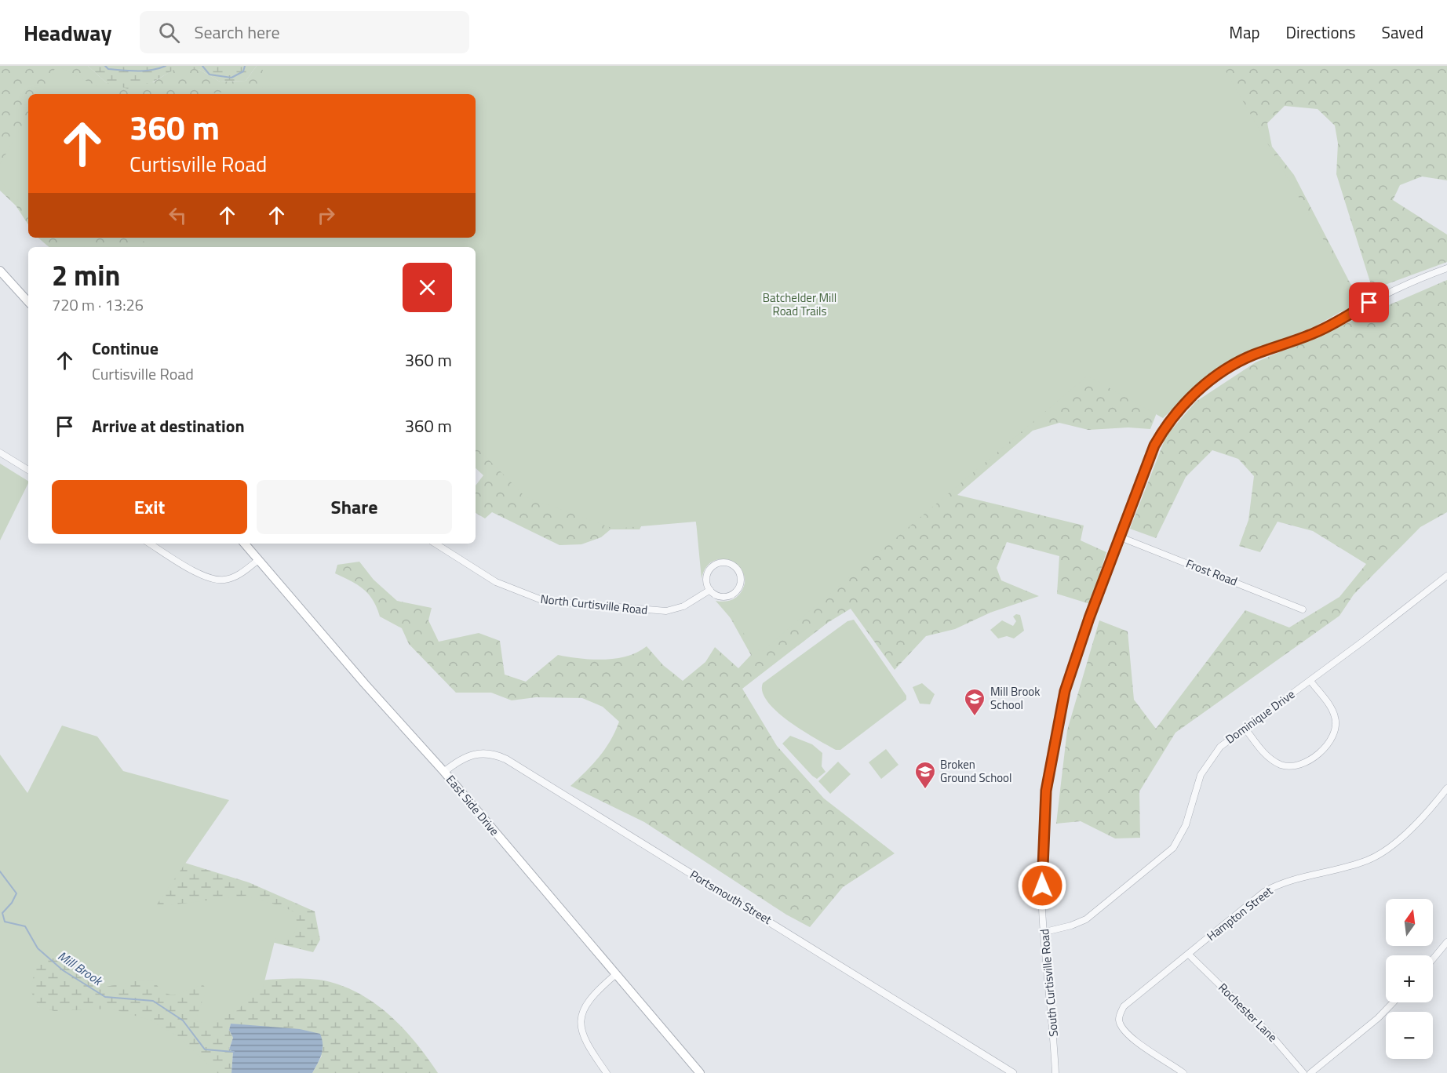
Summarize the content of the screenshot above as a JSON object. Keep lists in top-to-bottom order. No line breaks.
{"streets":{"main road":["East Side Drive"],"street":["Frost Road","North Curtisville Road","Dominique Drive","Portsmouth Street","Hampton Street","South Curtisville Road","Rochester Lane"]},"crossings":[["Frost Road","South Curtisville Road"],["Dominique Drive","South Curtisville Road"],["East Side Drive","Portsmouth Street"],["Hampton Street","Rochester Lane"]],"water":["Mill Brook"],"parks":["Batchelder Mill Road Trails"],"places":{"school or university":["Mill Brook School","Broken Ground School"]},"north":"top","page":{"header":"Headway","search":"Search here","nav":["Map","Directions","Saved"],"turn":["360 m","Curtisville Road"],"heading":["2 min","720 m · 13:26"],"list":[{"name":"Continue","note":"Curtisville Road","value":"360 m"},{"name":"Arrive at destination","value":"360 m"}],"buttons":["Exit","Share"],"map_buttons":["+","−"]}}
